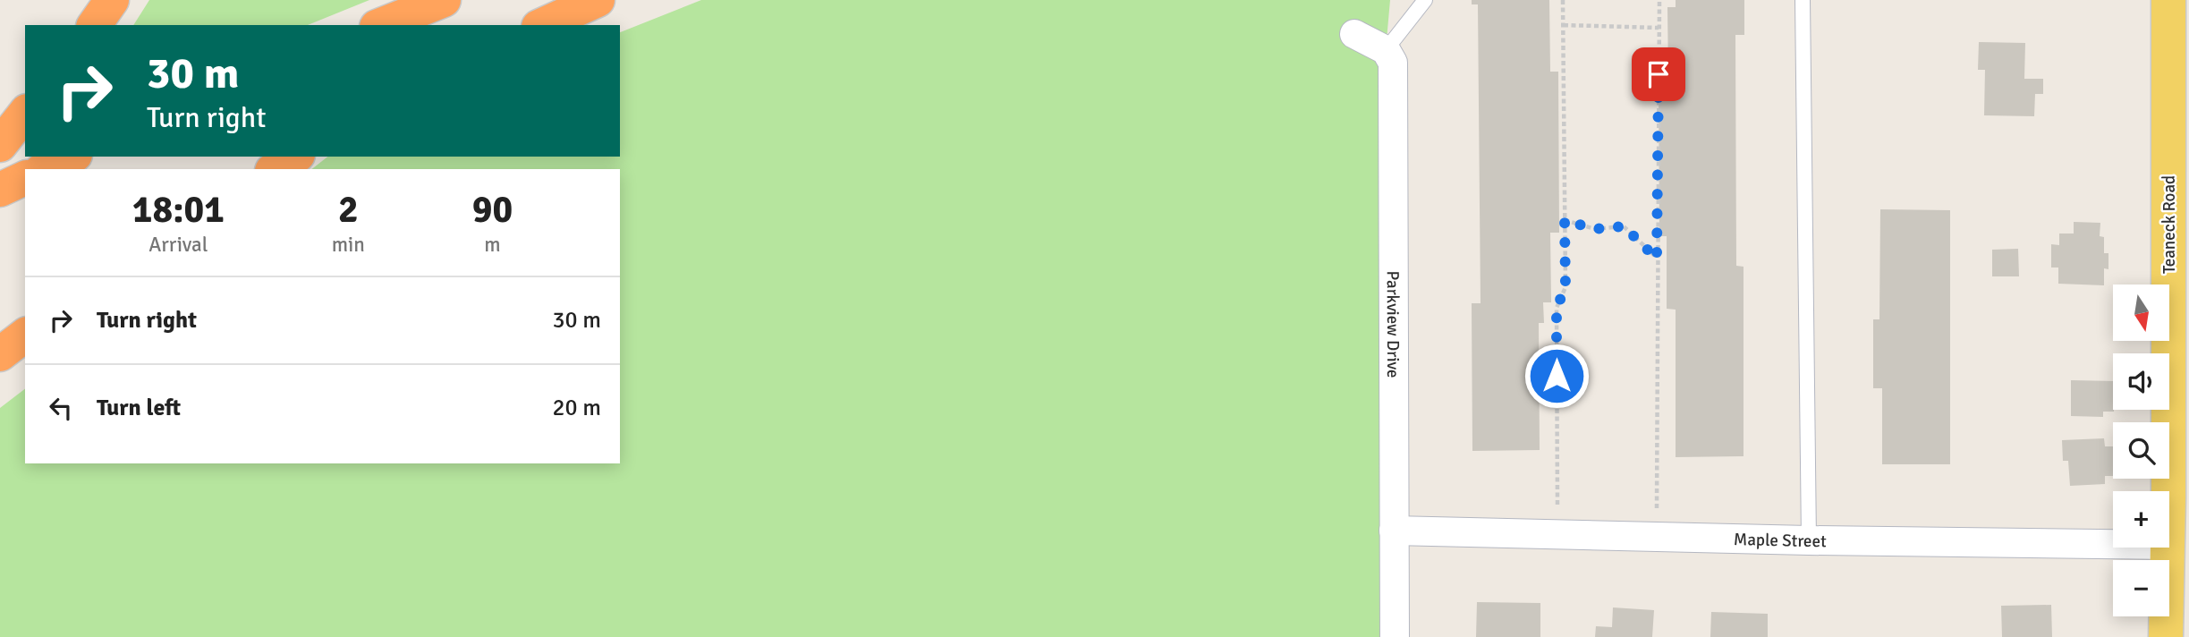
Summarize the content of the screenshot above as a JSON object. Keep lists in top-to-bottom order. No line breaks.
{"streets":{"main road":["Teaneck Road"],"street":["Parkview Drive","Maple Street"]},"crossings":[["Parkview Drive","Maple Street"]],"north":"bottom","page":{"turn":["30 m","Turn right"],"eta":["18:01","Arrival","2","min","90","m"],"list":[{"name":"Turn right","value":"30 m"},{"name":"Turn left","value":"20 m"}],"map_buttons":["+","−"]}}
